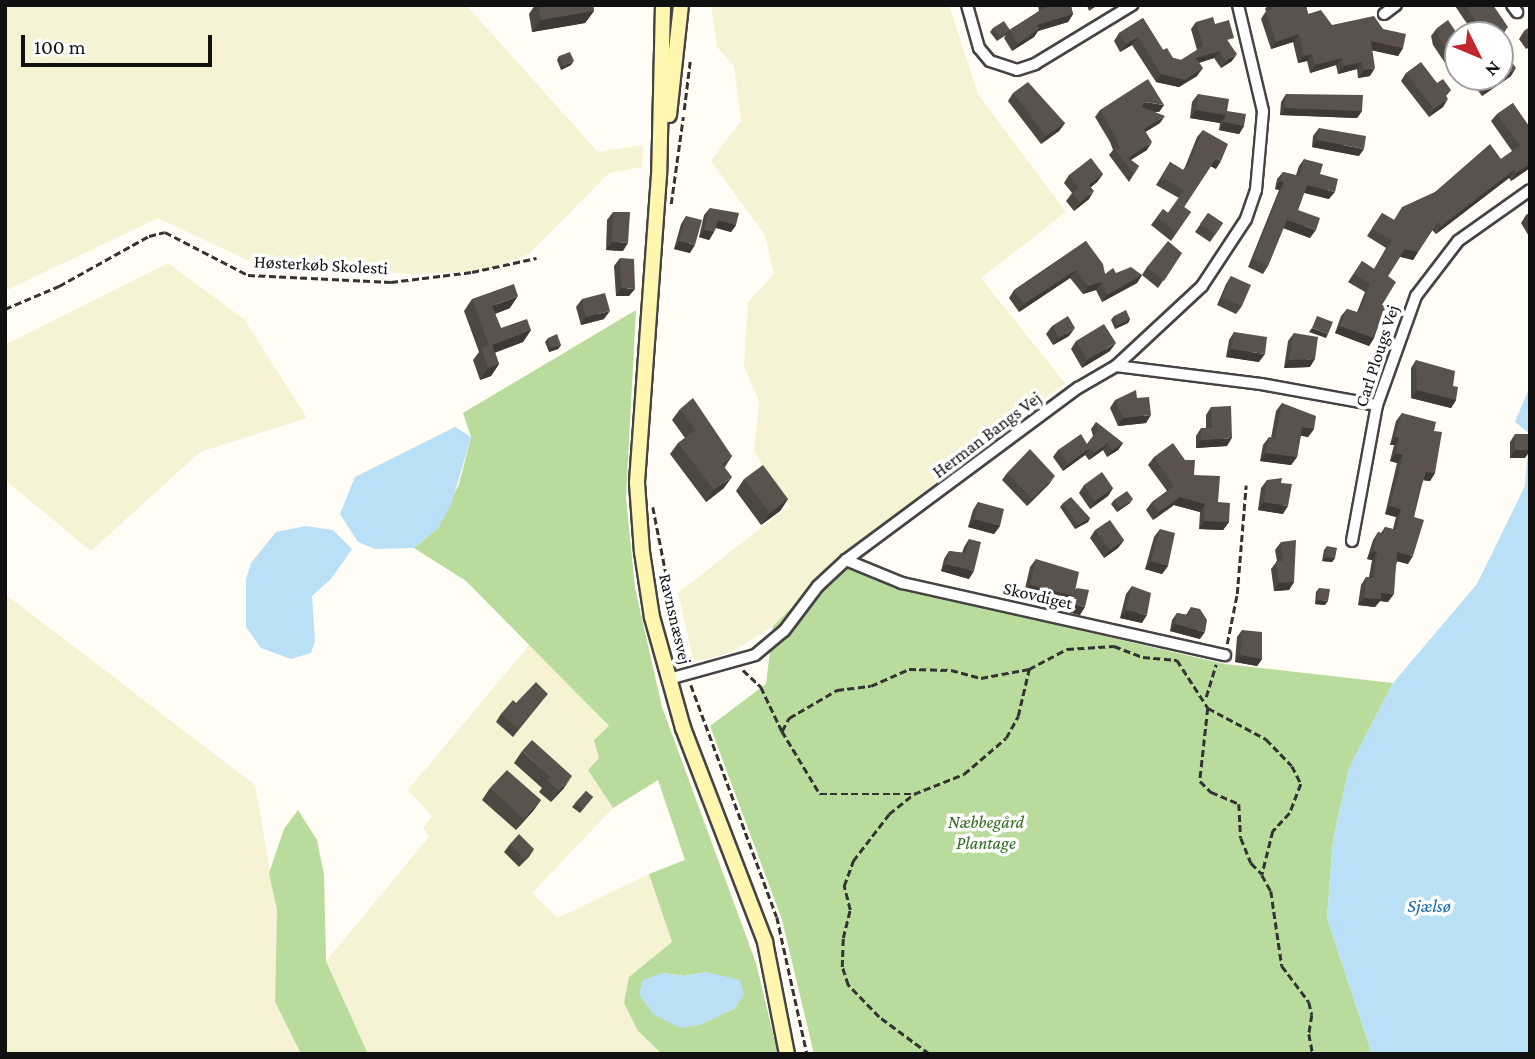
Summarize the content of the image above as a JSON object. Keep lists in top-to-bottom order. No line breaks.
{"streets":{"main road":["Ravnsnæsvej"],"street":["Carl Plougs Vej","Herman Bangs Vej","Skovdiget"],"path":["Høsterkøb Skolesti"]},"crossings":[["Herman Bangs Vej","Skovdiget"],["Herman Bangs Vej","Ravnsnæsvej"]],"water":["Sjælsø"],"parks":["Næbbegård Plantage"],"scale_bar":"100 m","north":"bottom right"}
